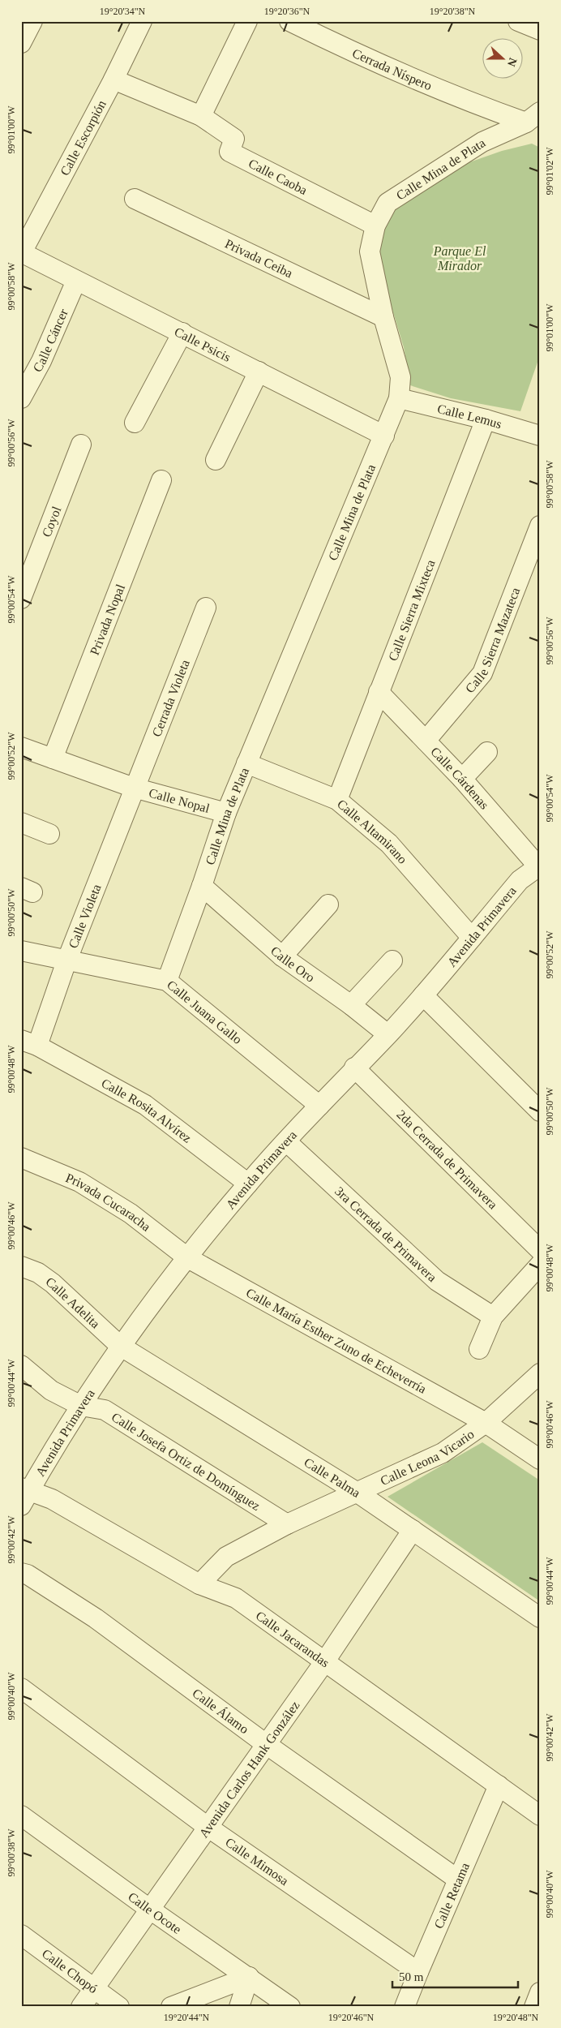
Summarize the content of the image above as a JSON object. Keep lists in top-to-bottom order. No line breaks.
{"streets":{"street":["Cerrada Níspero","Calle Escorpión","Calle Mina de Plata","Calle Caoba","Privada Ceiba","Calle Cáncer","Calle Psicis","Calle Lemus","Coyol","Calle Sierra Mixteca","Privada Nopal","Calle Sierra Mazateca","Cerrada Violeta","Calle Cárdenas","Calle Nopal","Calle Altamirano","Calle Violeta","Avenida Primavera","Calle Oro","Calle Juana Gallo","Calle Rosita Alvírez","2da Cerrada de Primavera","Privada Cucaracha","3ra Cerrada de Primavera","Calle Adelita","Calle María Esther Zuno de Echeverría","Calle Leona Vicario","Calle Josefa Ortiz de Domínguez","Calle Palma","Calle Jacarandas","Calle Álamo","Avenida Carlos Hank González","Calle Mimosa","Calle Retama","Calle Ocote","Calle Chopó"]},"crossings":[["Cerrada Níspero","Calle Mina de Plata"],["Calle Escorpión","Calle Psicis"],["Calle Mina de Plata","Calle Caoba"],["Calle Mina de Plata","Privada Ceiba"],["Calle Mina de Plata","Calle Psicis"],["Calle Mina de Plata","Calle Lemus"],["Calle Mina de Plata","Calle Nopal"],["Calle Mina de Plata","Calle Altamirano"],["Calle Mina de Plata","Calle Oro"],["Calle Mina de Plata","Calle Juana Gallo"],["Calle Cáncer","Calle Psicis"],["Calle Lemus","Calle Sierra Mixteca"],["Calle Sierra Mixteca","Calle Cárdenas"],["Calle Sierra Mixteca","Calle Altamirano"],["Calle Sierra Mazateca","Calle Cárdenas"],["Cerrada Violeta","Calle Nopal"],["Cerrada Violeta","Calle Violeta"],["Calle Cárdenas","Avenida Primavera"],["Calle Nopal","Calle Violeta"],["Calle Altamirano","Avenida Primavera"],["Calle Violeta","Calle Juana Gallo"],["Calle Violeta","Calle Rosita Alvírez"],["Avenida Primavera","Calle Oro"],["Avenida Primavera","Calle Juana Gallo"],["Avenida Primavera","Calle Rosita Alvírez"],["Avenida Primavera","2da Cerrada de Primavera"],["Avenida Primavera","Privada Cucaracha"],["Avenida Primavera","3ra Cerrada de Primavera"],["Avenida Primavera","Calle Adelita"],["Avenida Primavera","Calle María Esther Zuno de Echeverría"],["Avenida Primavera","Calle Josefa Ortiz de Domínguez"],["Avenida Primavera","Calle Palma"],["Avenida Primavera","Calle Jacarandas"],["Privada Cucaracha","Calle María Esther Zuno de Echeverría"],["Calle Adelita","Calle Palma"],["Calle María Esther Zuno de Echeverría","Calle Leona Vicario"],["Calle Leona Vicario","Calle Josefa Ortiz de Domínguez"],["Calle Leona Vicario","Calle Palma"],["Calle Leona Vicario","Calle Jacarandas"],["Calle Palma","Avenida Carlos Hank González"],["Calle Jacarandas","Avenida Carlos Hank González"],["Calle Jacarandas","Calle Retama"],["Calle Álamo","Avenida Carlos Hank González"],["Calle Álamo","Calle Retama"],["Avenida Carlos Hank González","Calle Mimosa"],["Avenida Carlos Hank González","Calle Ocote"],["Avenida Carlos Hank González","Calle Chopó"],["Calle Mimosa","Calle Retama"]],"parks":["Parque El Mirador"],"scale_bar":"50 m","north":"right","coordinates":["19°20'34\"N","19°20'36\"N","19°20'38\"N","99°01'00\"W","99°01'02\"W","99°00'58\"W","99°00'56\"W","99°00'54\"W","99°00'52\"W","99°00'50\"W","99°00'48\"W","99°00'46\"W","99°00'44\"W","99°00'42\"W","99°00'40\"W","99°00'38\"W","19°20'44\"N","19°20'46\"N","19°20'48\"N"]}
